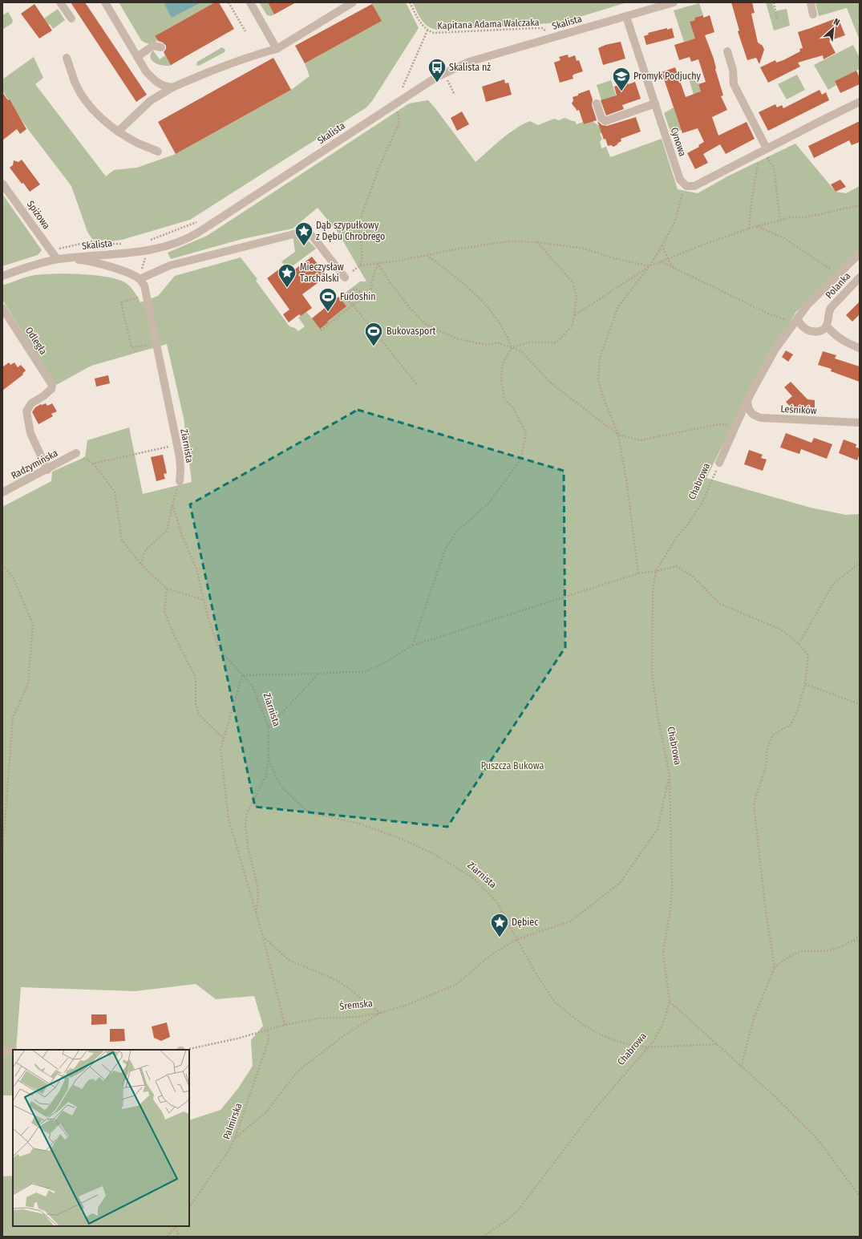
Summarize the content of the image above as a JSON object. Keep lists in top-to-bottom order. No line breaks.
{"streets":{"street":["Skalista","Cynowa","Spiżowa","Polanka","Odległa","Leśników","Ziarnista","Radzymińska","Chabrowa"],"path":["Kapitana Adama Walczaka","Śremska","Palmirska"]},"crossings":[["Skalista","Cynowa"],["Skalista","Spiżowa"],["Odległa","Radzymińska"],["Leśników","Chabrowa"],["Ziarnista","Chabrowa"],["Ziarnista","Śremska"],["Chabrowa","Śremska"],["Śremska","Palmirska"]],"parks":["Puszcza Bukowa"],"places":{"bus stop":["Skalista nż"],"school or university":["Promyk Podjuchy"],"place":["Dąb szypułkowy z Dębu Chrobrego","Mieczysław Tarchalski","Dębiec"],"sports":["Fudoshin","Bukovasport"]},"north":"top right"}
